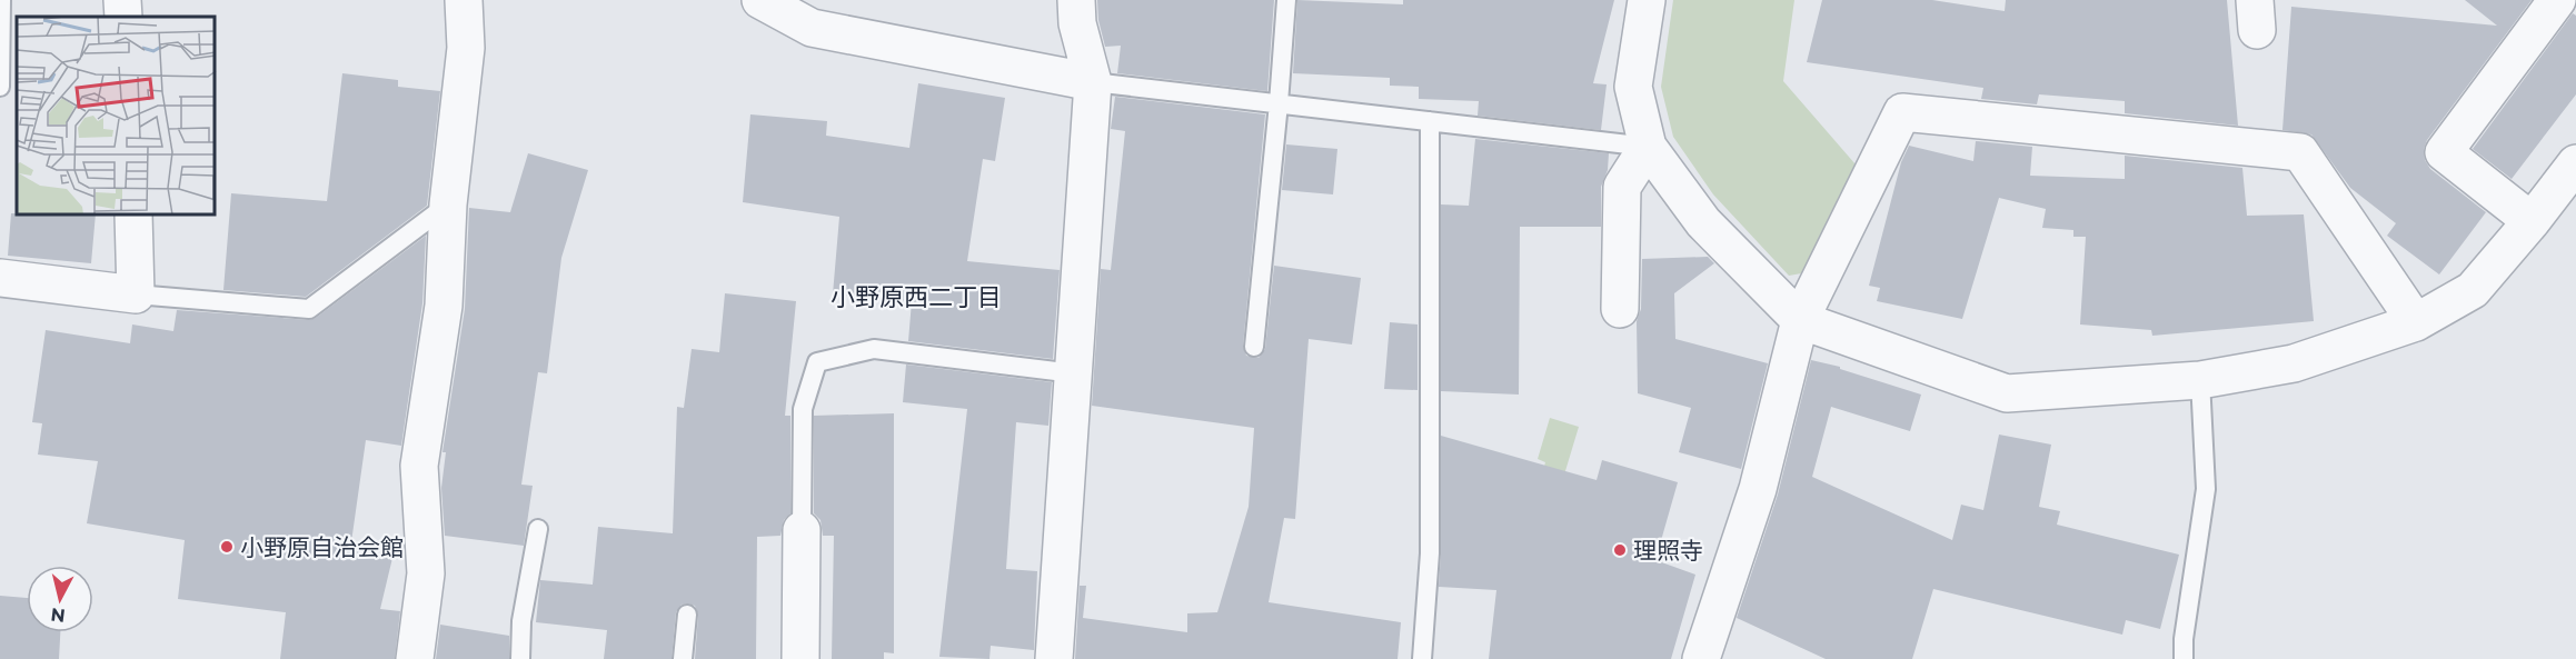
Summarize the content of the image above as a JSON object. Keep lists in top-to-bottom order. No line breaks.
{"districts":["小野原西二丁目"],"places":["小野原自治会館","理照寺"],"north":"bottom"}
